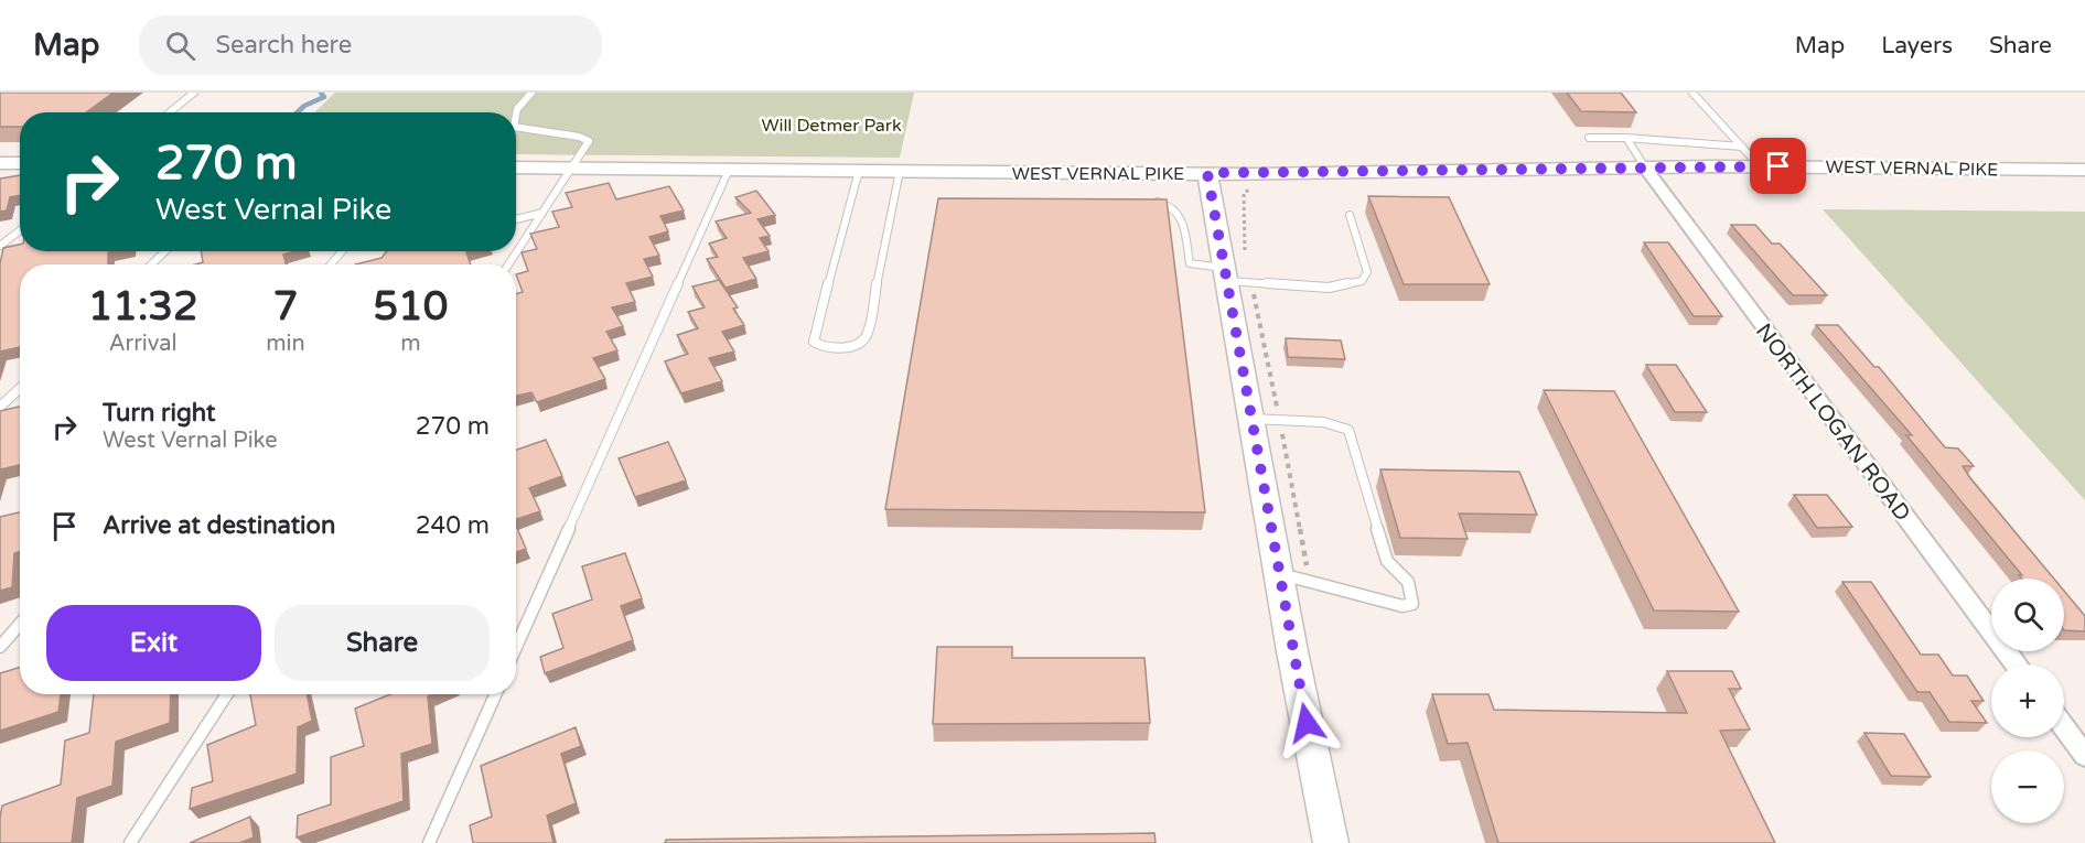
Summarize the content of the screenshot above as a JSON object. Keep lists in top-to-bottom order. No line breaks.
{"streets":{"main road":["WEST VERNAL PIKE"],"street":["NORTH LOGAN ROAD"]},"crossings":[["WEST VERNAL PIKE","NORTH LOGAN ROAD"]],"parks":["Will Detmer Park"],"page":{"header":"Map","search":"Search here","nav":["Map","Layers","Share"],"turn":["270 m","West Vernal Pike"],"eta":["11:32","Arrival","7","min","510","m"],"list":[{"name":"Turn right","note":"West Vernal Pike","value":"270 m"},{"name":"Arrive at destination","value":"240 m"}],"map_buttons":["+","−"],"buttons":["Exit","Share"]}}
